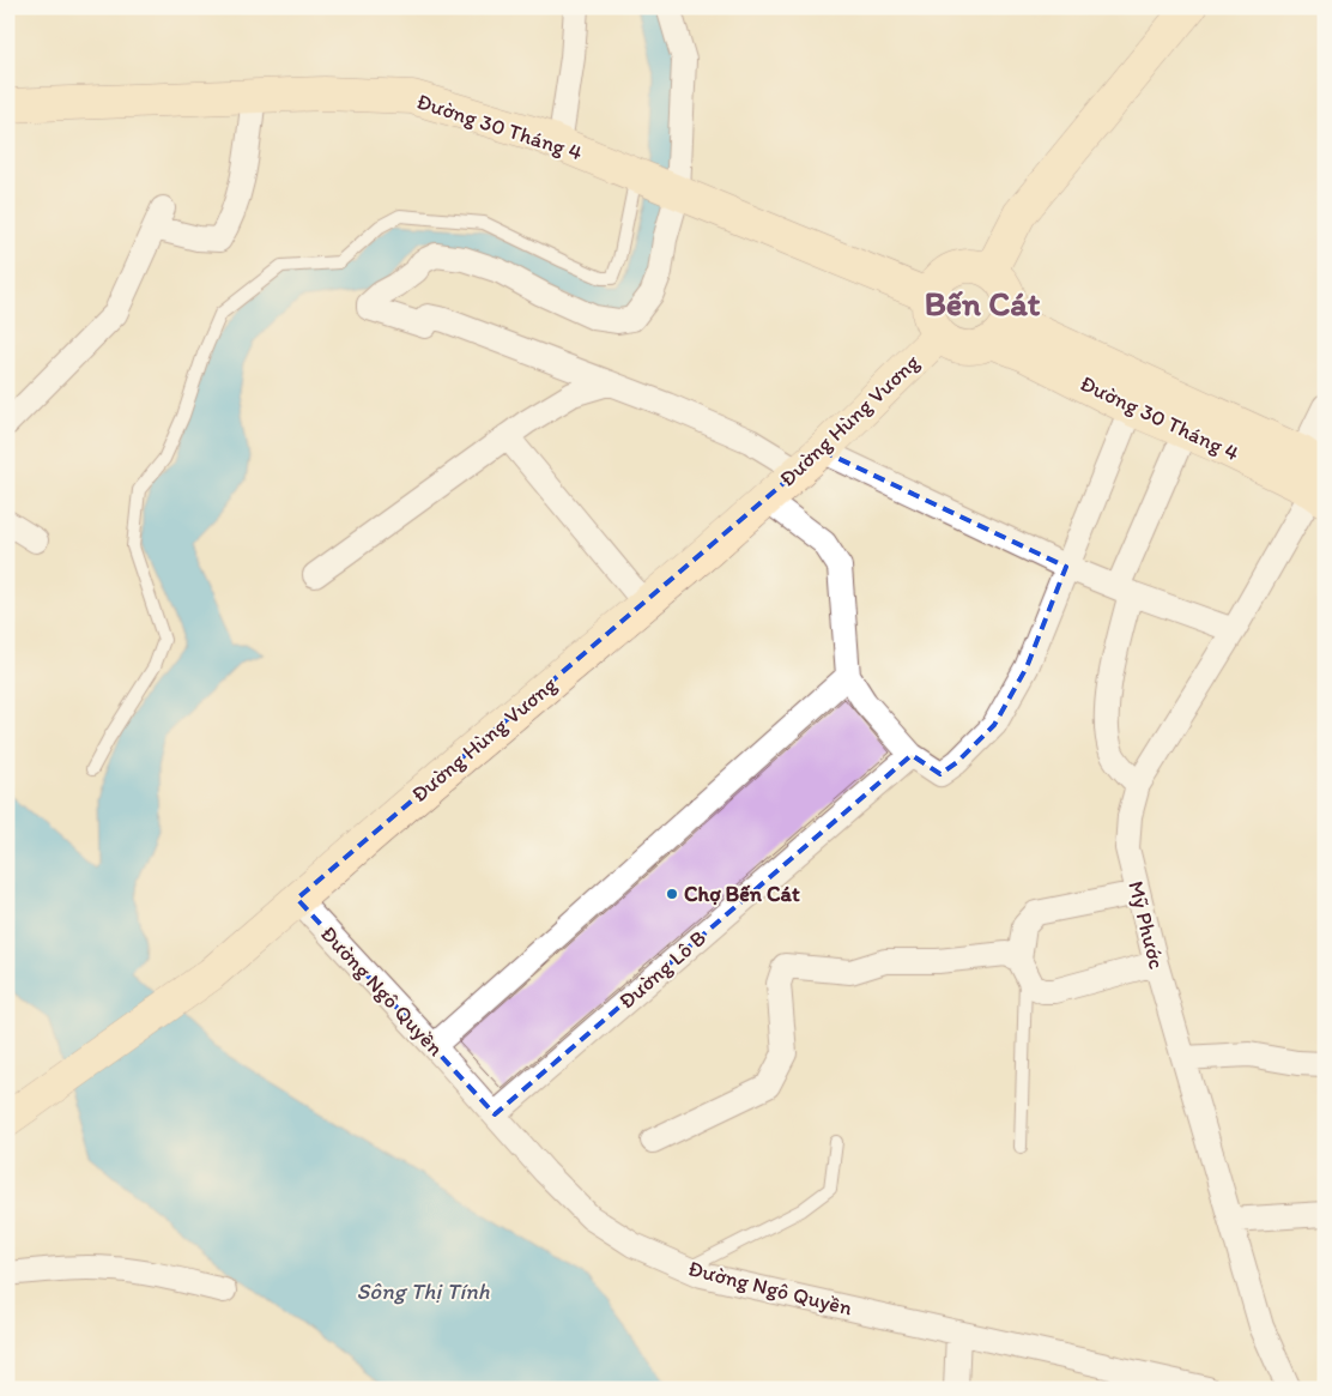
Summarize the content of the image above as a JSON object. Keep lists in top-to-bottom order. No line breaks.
{"streets":{"main road":["Đường 30 Tháng 4","Đường Hùng Vương"],"street":["Mỹ Phước","Đường Lô B","Đường Ngô Quyền"]},"crossings":[["Đường 30 Tháng 4","Đường Hùng Vương"],["Đường 30 Tháng 4","Mỹ Phước"],["Đường Hùng Vương","Đường Ngô Quyền"],["Đường Lô B","Đường Ngô Quyền"]],"districts":["Bến Cát"],"water":["Sông Thị Tính"],"places":["Chợ Bến Cát"]}
